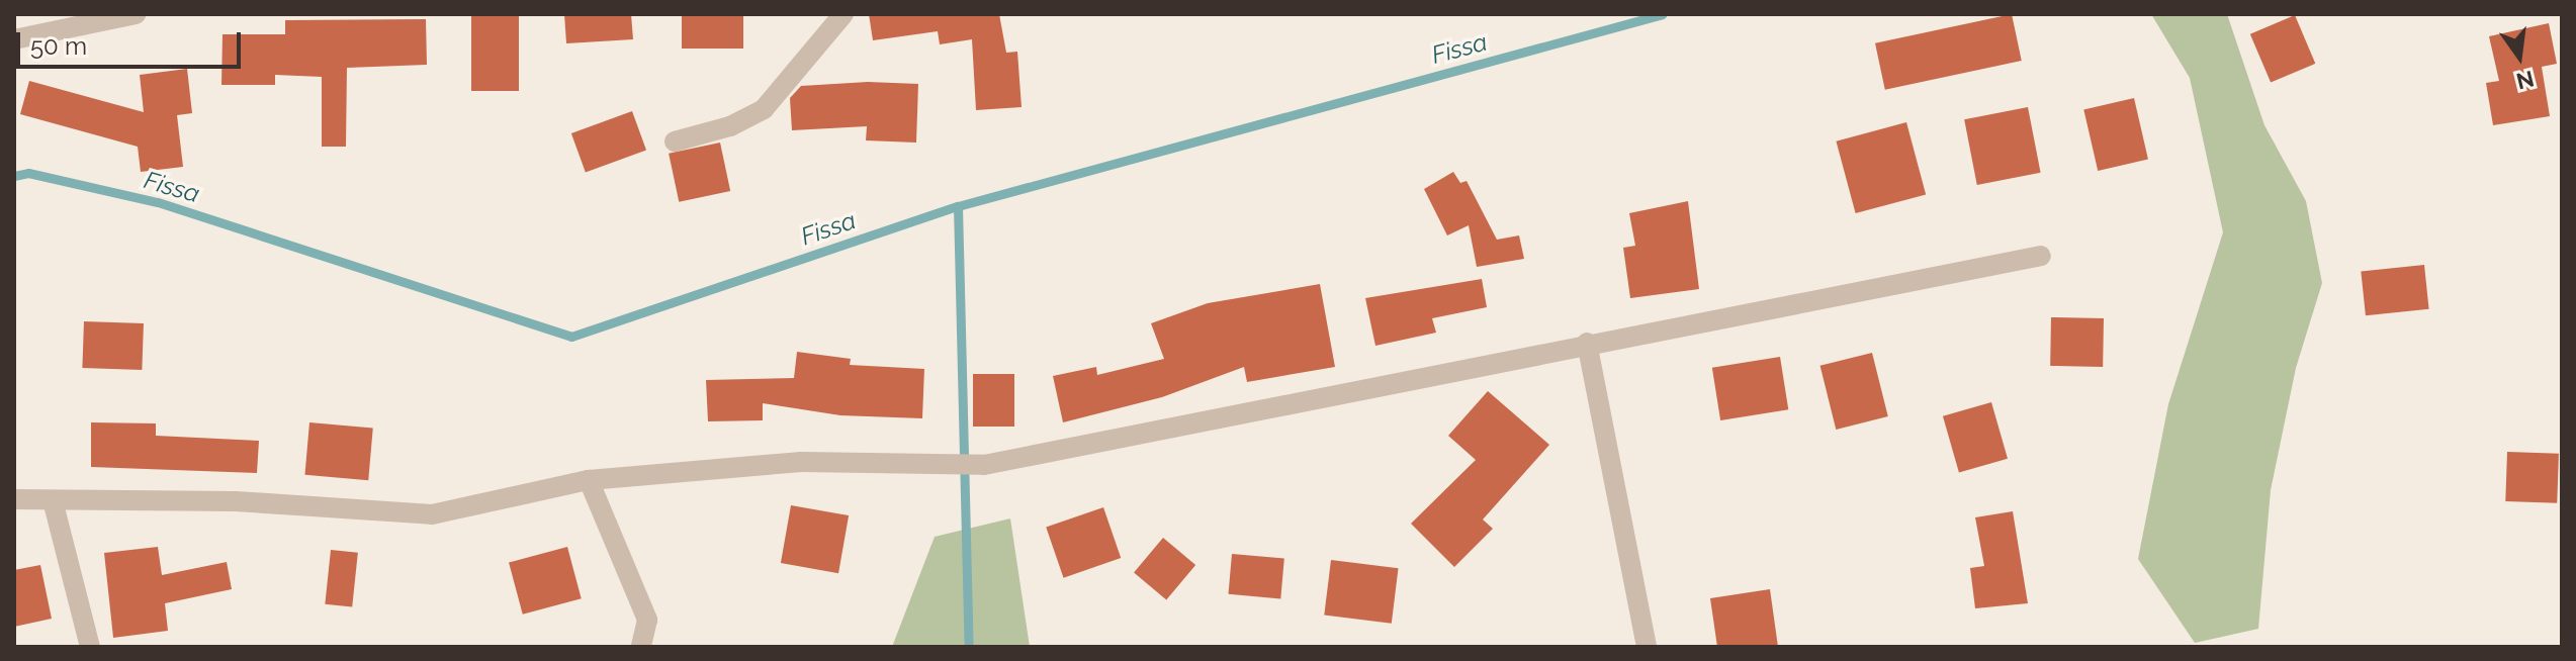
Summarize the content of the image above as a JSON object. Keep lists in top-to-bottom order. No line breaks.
{"water":["Fissa"],"scale_bar":"50 m","north":"bottom"}
